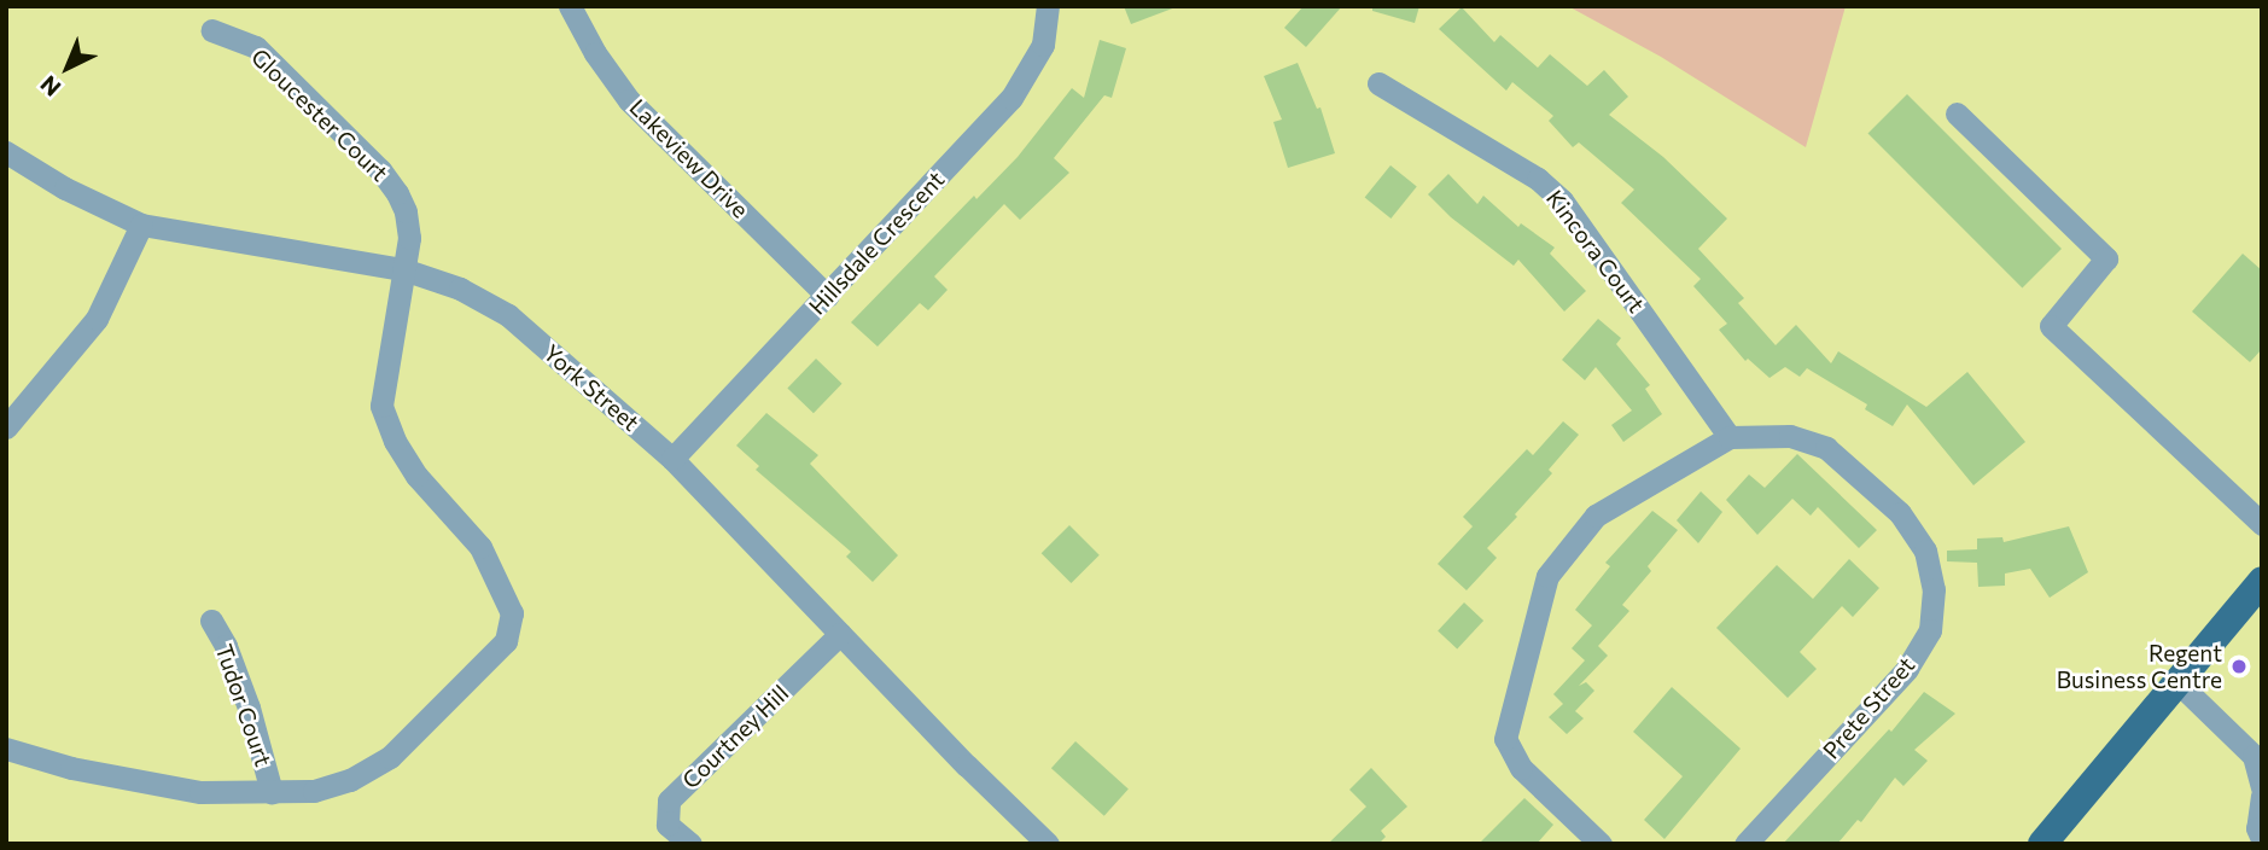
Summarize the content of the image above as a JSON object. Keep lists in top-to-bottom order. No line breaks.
{"streets":{"street":["Gloucester Court","Lakeview Drive","Hillsdale Crescent","Kincora Court","York Street","Tudor Court","Prete Street","Courtney Hill"]},"crossings":[["Gloucester Court","York Street"],["Gloucester Court","Tudor Court"],["Lakeview Drive","Hillsdale Crescent"],["Hillsdale Crescent","York Street"],["Kincora Court","Prete Street"],["York Street","Courtney Hill"]],"places":["Regent Business Centre"],"north":"bottom left"}
